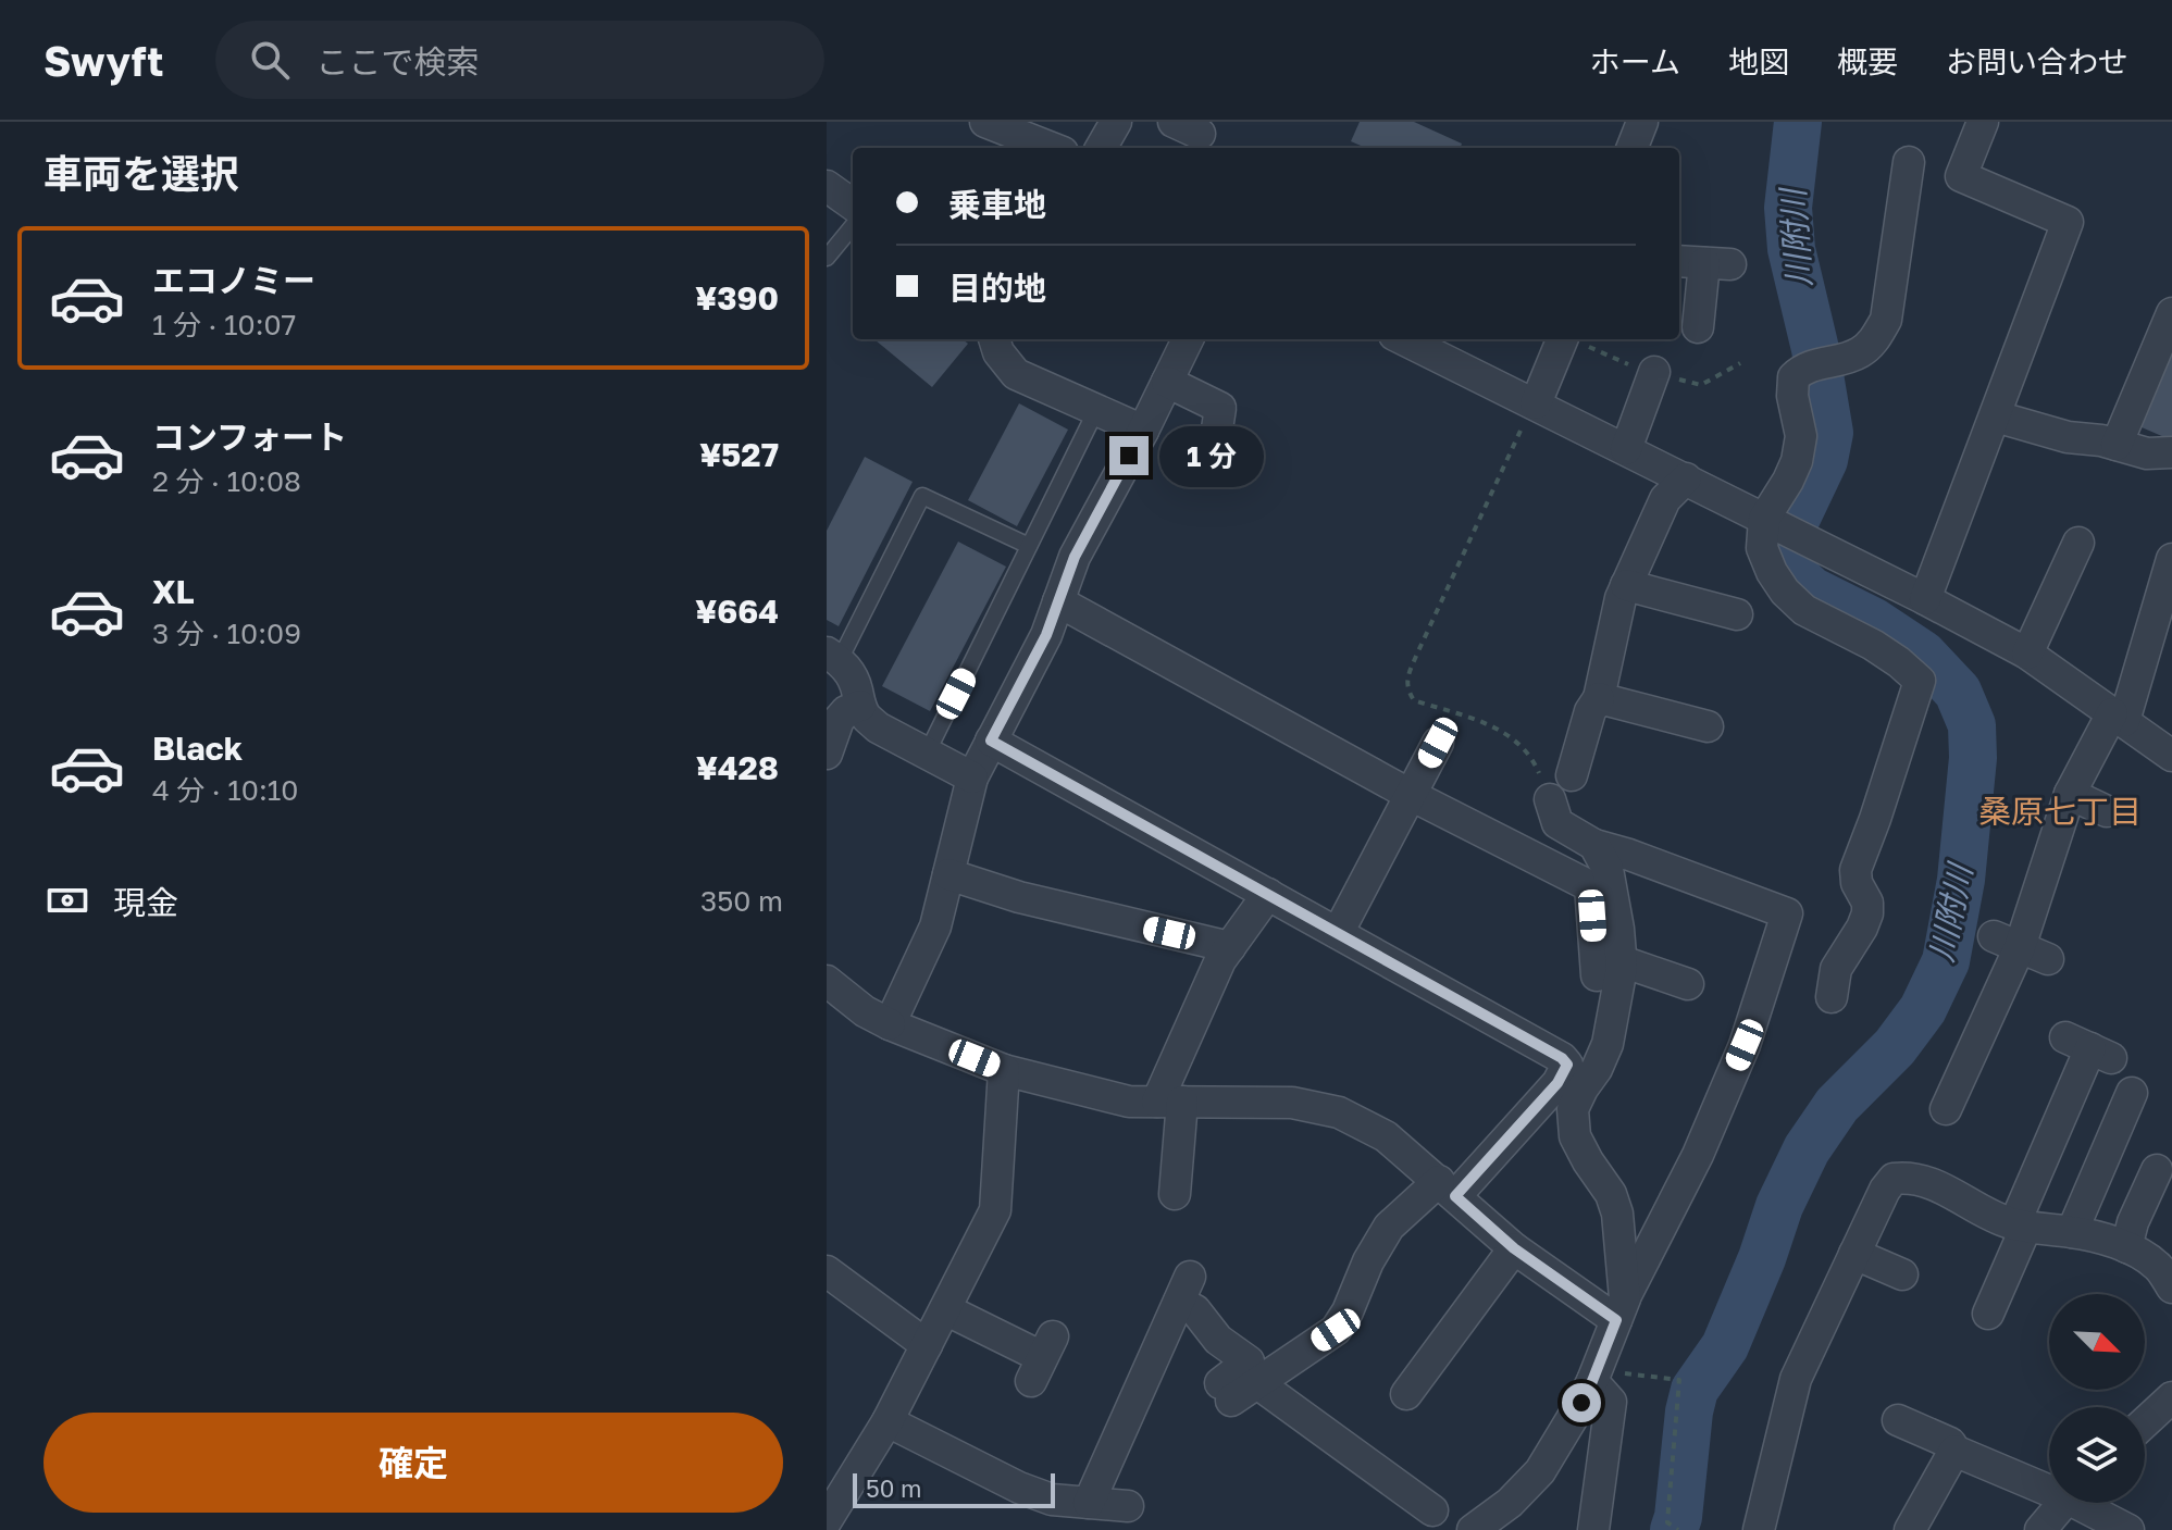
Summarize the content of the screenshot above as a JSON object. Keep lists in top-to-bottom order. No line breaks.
{"districts":["桑原七丁目"],"water":["川附川"],"scale_bar":"50 m","north":"bottom right","page":{"header":"Swyft","search":"ここで検索","nav":["ホーム","地図","概要","お問い合わせ"],"heading":"車両を選択","banner":["乗車地","目的地"],"list":[{"name":"エコノミー","note":"1 分 · 10:07","value":"¥390"},{"name":"コンフォート","note":"2 分 · 10:08","value":"¥527"},{"name":"XL","note":"3 分 · 10:09","value":"¥664"},{"name":"Black","note":"4 分 · 10:10","value":"¥428"}],"bubble":"1 分","pay":["現金","350 m"],"buttons":"確定","scale":"50 m"}}
